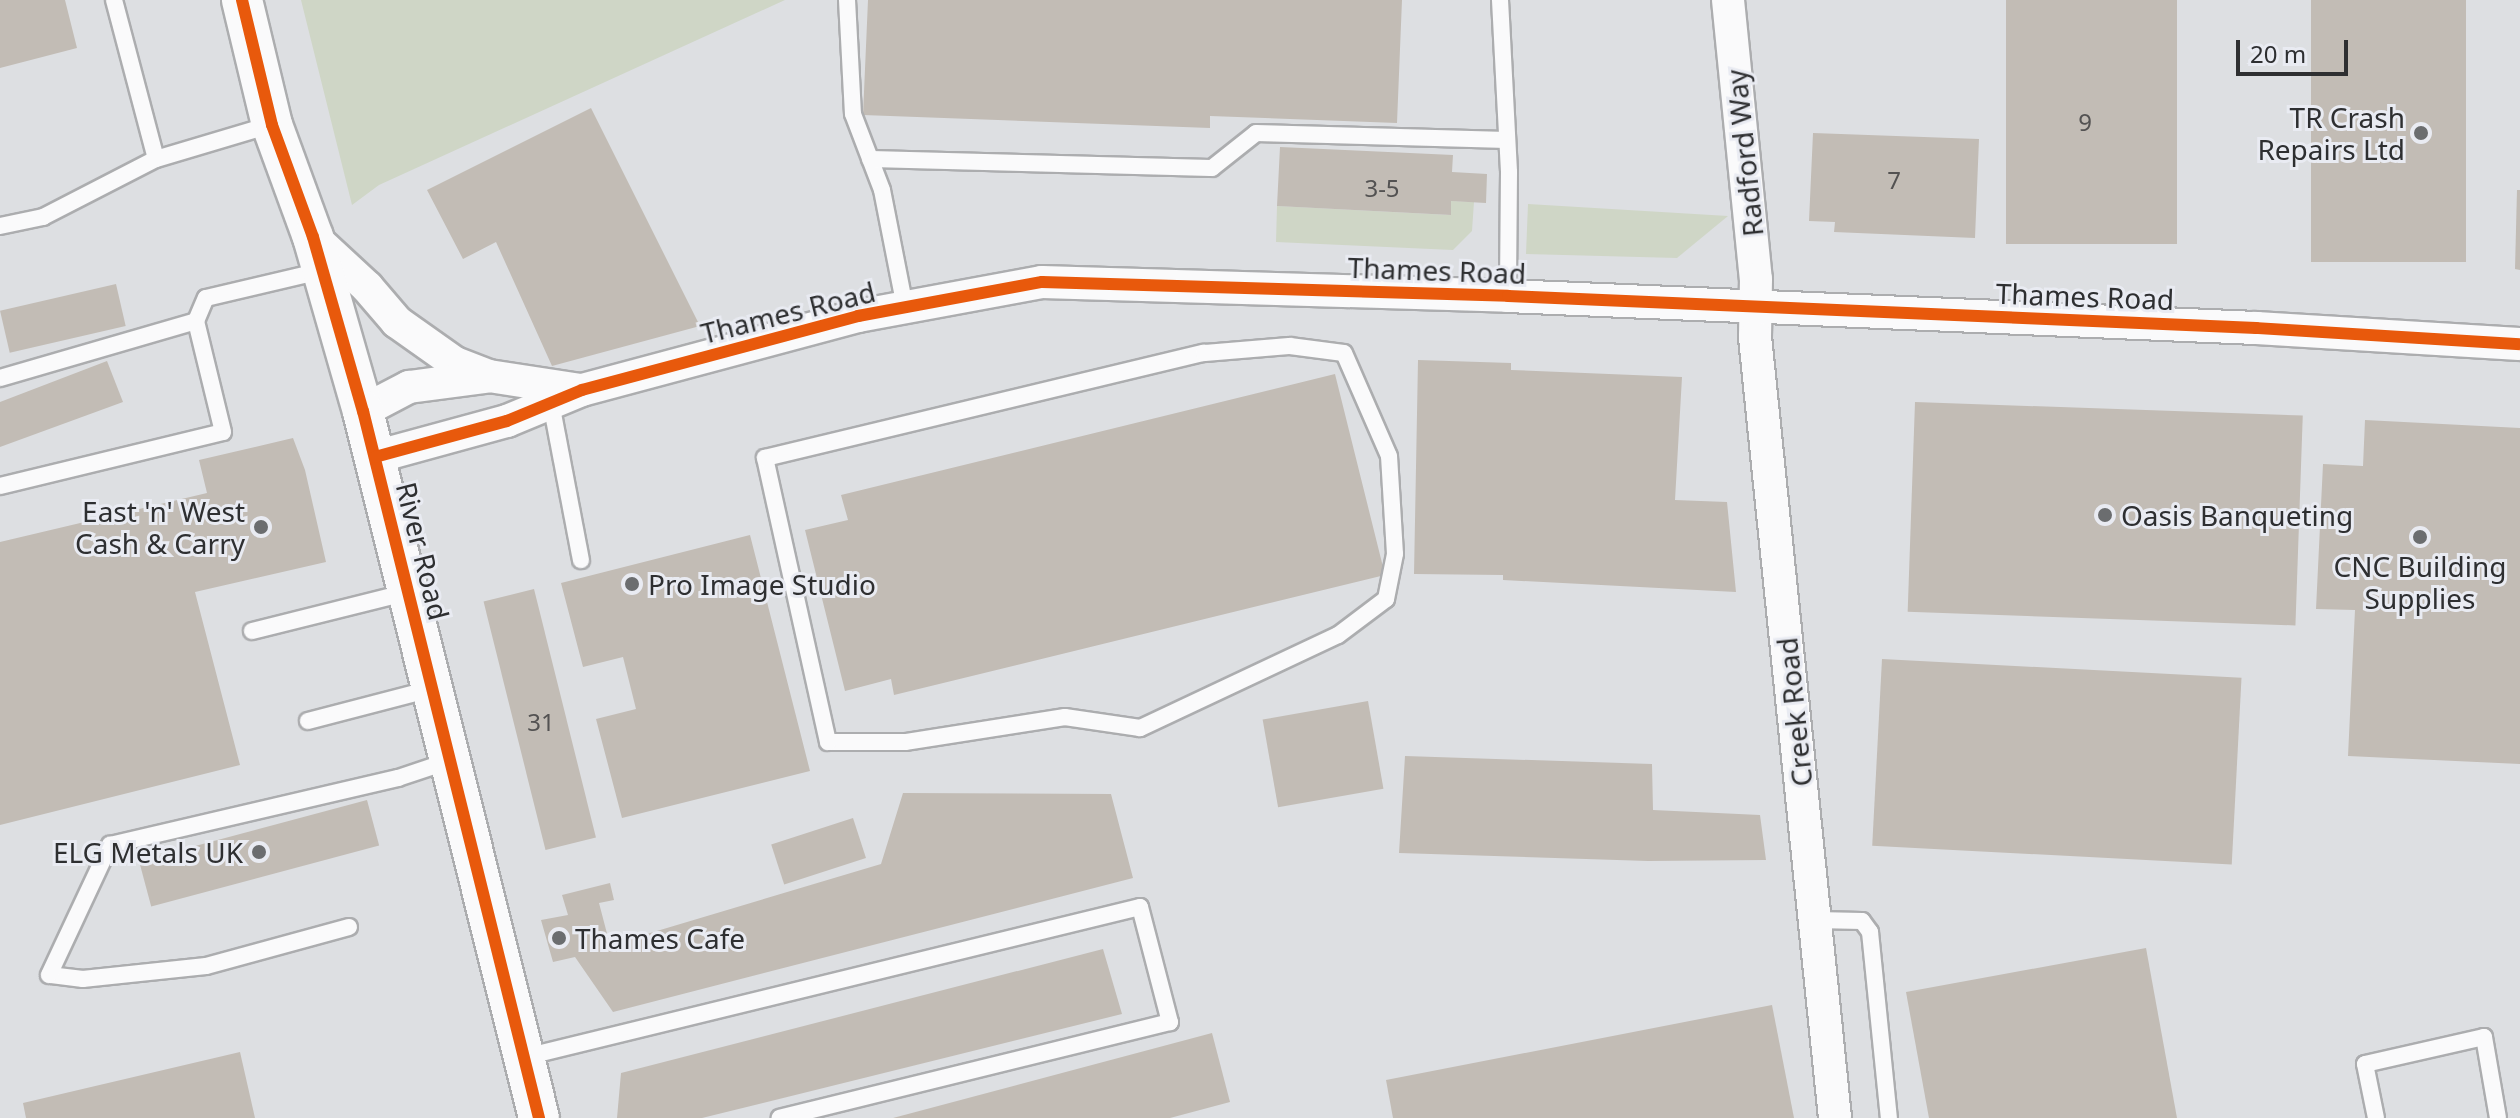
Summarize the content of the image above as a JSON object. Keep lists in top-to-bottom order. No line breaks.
{"streets":{"street":["Radford Way","Thames Road","River Road","Creek Road"]},"crossings":[["Radford Way","Thames Road"],["Radford Way","Creek Road"],["Thames Road","River Road"],["Thames Road","Creek Road"]],"places":["TR Crash Repairs Ltd","Oasis Banqueting","East 'n' West Cash & Carry","CNC Building Supplies","Pro Image Studio","ELG Metals UK","Thames Cafe"],"house_numbers":["9","7","3-5","31"],"scale_bar":"20 m"}
